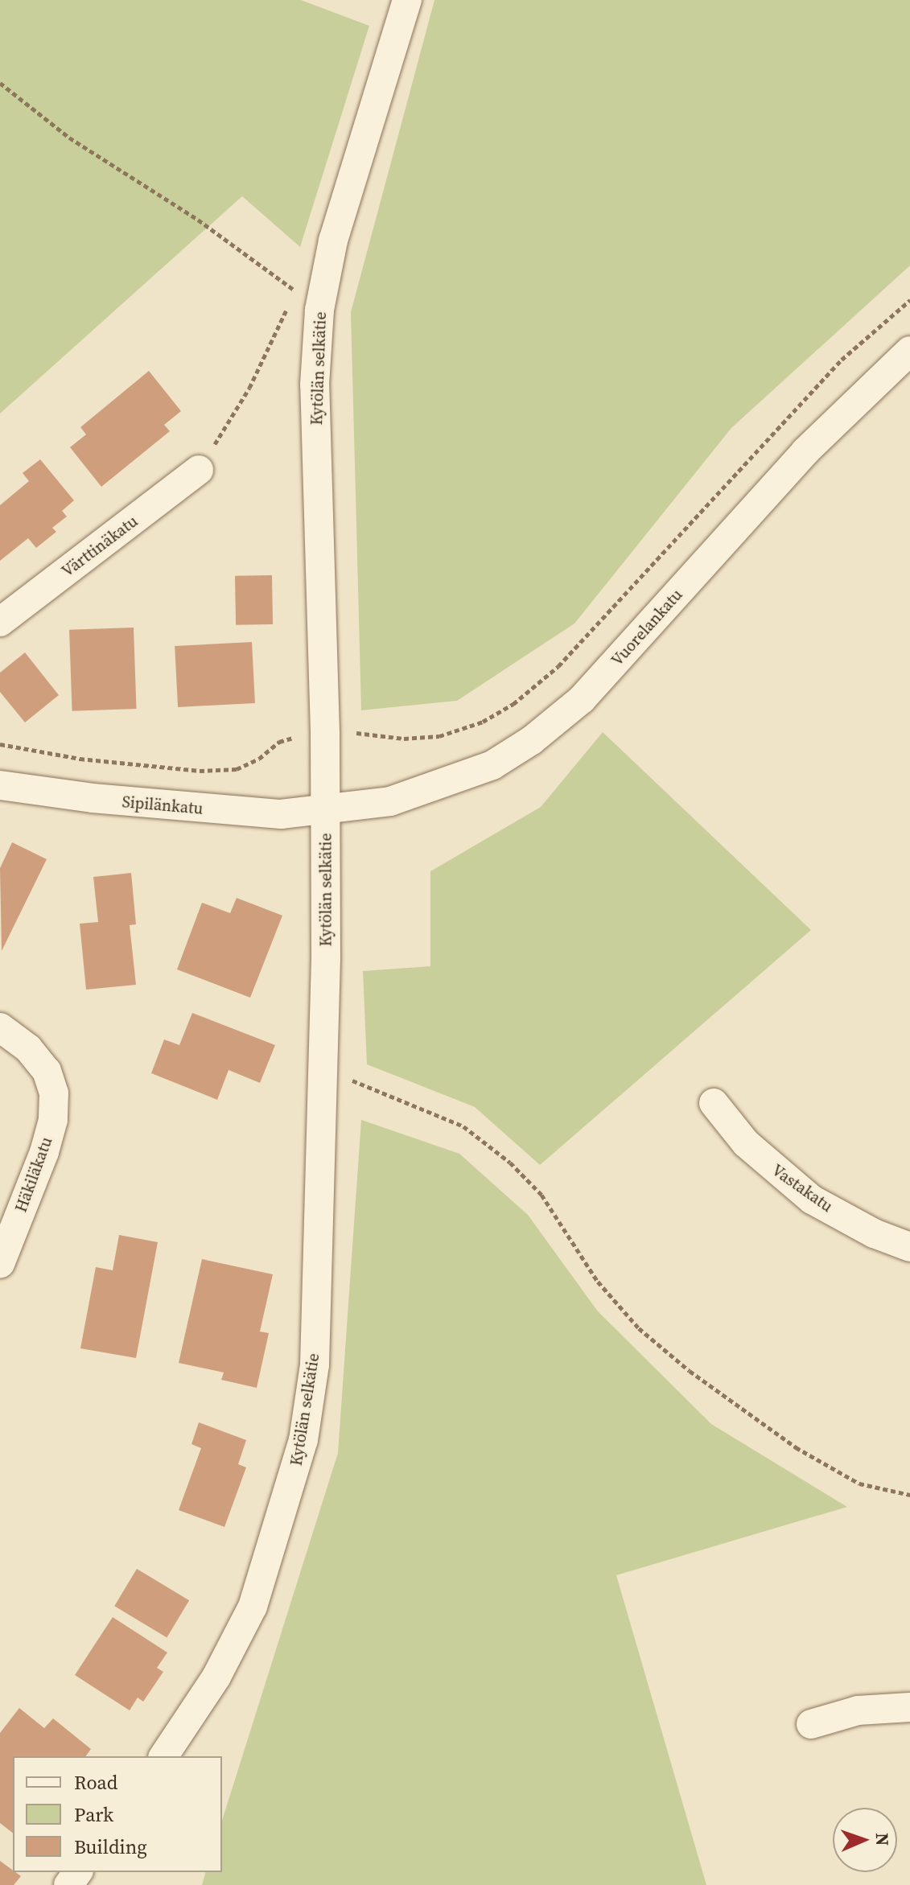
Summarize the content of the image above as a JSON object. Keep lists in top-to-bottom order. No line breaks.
{"streets":{"street":["Kytölän selkätie","Värttinäkatu","Vuorelankatu","Sipilänkatu","Häkiläkatu","Vastakatu"]},"crossings":[["Kytölän selkätie","Vuorelankatu"],["Kytölän selkätie","Sipilänkatu"],["Vuorelankatu","Sipilänkatu"]],"legend":["Road","Park","Building"],"north":"right"}
